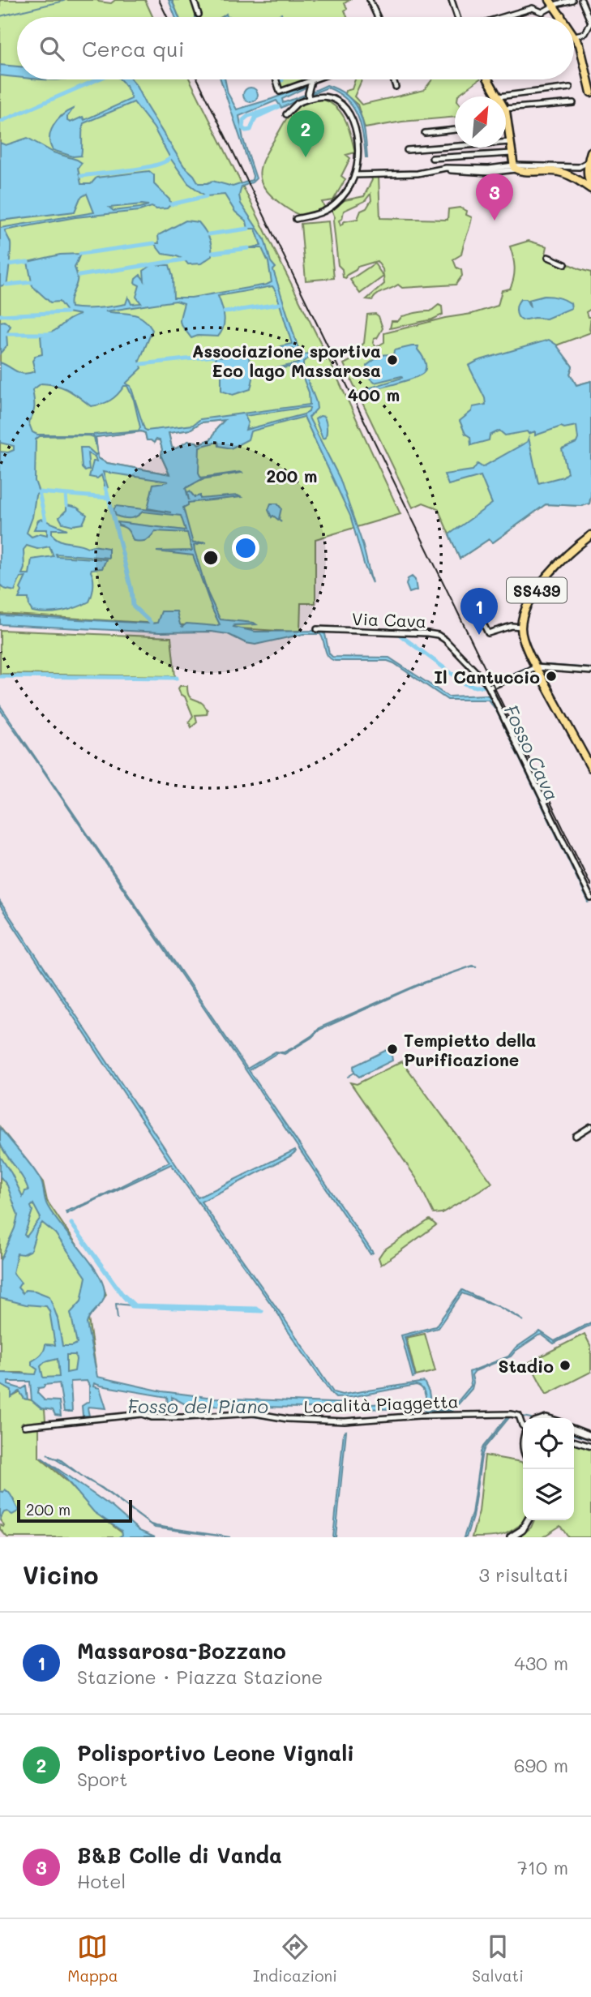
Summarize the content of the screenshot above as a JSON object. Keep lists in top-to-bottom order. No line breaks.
{"streets":{"main road":["SS439"],"street":["Via Cava","Località Piaggetta"]},"water":["Fosso Cava","Fosso del Piano"],"places":["Associazione sportiva Eco lago Massarosa","Il Cantuccio","Tempietto della Purificazione","Stadio"],"scale_bar":"200 m","north":"top right","page":{"search":"Cerca qui","pins":["2","3","1"],"scale":"200 m","heading":["Vicino","3 risultati"],"list":[{"mark":"1","name":"Massarosa-Bozzano","note":"Stazione · Piazza Stazione","value":"430 m"},{"mark":"2","name":"Polisportivo Leone Vignali","note":"Sport","value":"690 m"},{"mark":"3","name":"B&B Colle di Vanda","note":"Hotel","value":"710 m"}],"nav":["Mappa","Indicazioni","Salvati"]},"rings":["400 m","200 m"]}
